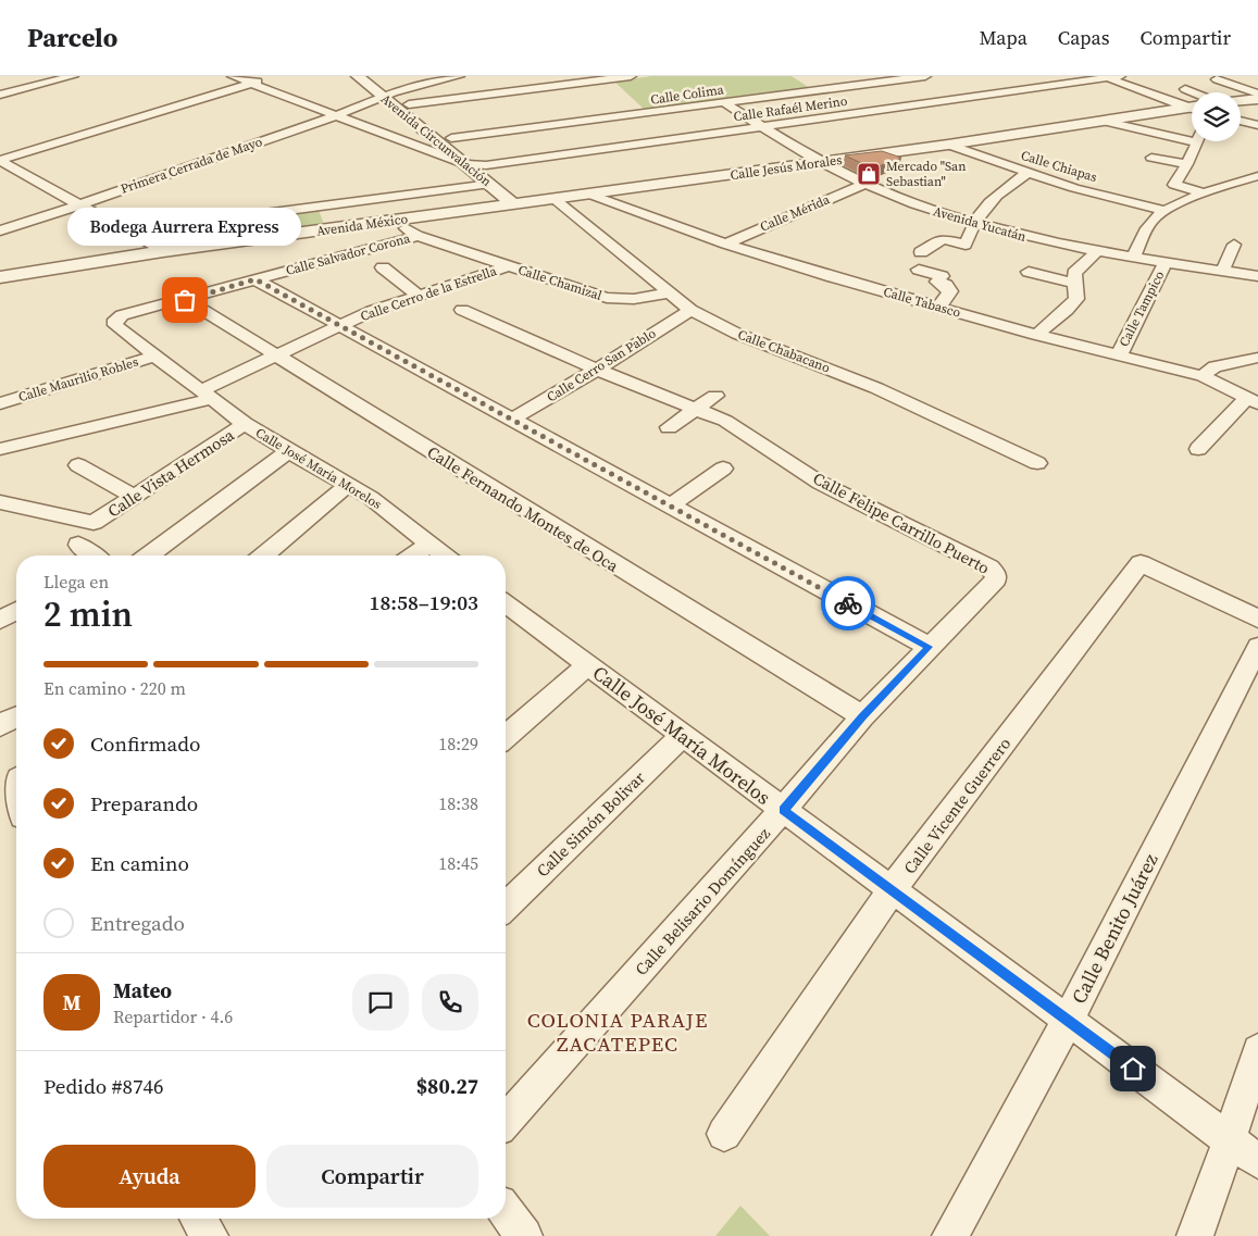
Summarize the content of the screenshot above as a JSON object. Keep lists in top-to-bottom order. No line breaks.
{"streets":{"street":["Calle Colima","Calle Rafaél Merino","Avenida Circunvalación","Primera Cerrada de Mayo","Calle Chiapas","Calle Jesús Morales","Calle Mérida","Avenida Yucatán","Avenida México","Calle Salvador Corona","Calle Chamizal","Calle Cerro de la Estrella","Calle Tabasco","Calle Tampico","Calle Chabacano","Calle Cerro San Pablo","Calle Maurilio Robles","Calle José María Morelos","Calle Vista Hermosa","Calle Fernando Montes de Oca","Calle Felipe Carrillo Puerto","Calle Vicente Guerrero","Calle Simón Bolivar","Calle Belisario Domínguez","Calle Benito Juárez"]},"crossings":[["Calle Colima","Calle Rafaél Merino"],["Calle Colima","Avenida Circunvalación"],["Calle Colima","Avenida Yucatán"],["Calle Rafaél Merino","Avenida Circunvalación"],["Calle Rafaél Merino","Primera Cerrada de Mayo"],["Calle Rafaél Merino","Avenida Yucatán"],["Avenida Circunvalación","Primera Cerrada de Mayo"],["Avenida Circunvalación","Calle Jesús Morales"],["Avenida Circunvalación","Avenida México"],["Calle Chiapas","Calle Jesús Morales"],["Calle Jesús Morales","Avenida Yucatán"],["Calle Jesús Morales","Avenida México"],["Calle Jesús Morales","Calle Tabasco"],["Calle Jesús Morales","Calle Chabacano"],["Calle Mérida","Avenida Yucatán"],["Calle Mérida","Calle Tabasco"],["Avenida Yucatán","Calle Tampico"],["Avenida México","Calle Chamizal"],["Calle Salvador Corona","Calle Chamizal"],["Calle Salvador Corona","Calle José María Morelos"],["Calle Salvador Corona","Calle Fernando Montes de Oca"],["Calle Chamizal","Calle Cerro de la Estrella"],["Calle Chamizal","Calle Chabacano"],["Calle Cerro de la Estrella","Calle José María Morelos"],["Calle Cerro de la Estrella","Calle Fernando Montes de Oca"],["Calle Tabasco","Calle Tampico"],["Calle Chabacano","Calle Cerro San Pablo"],["Calle Cerro San Pablo","Calle Felipe Carrillo Puerto"],["Calle Maurilio Robles","Calle José María Morelos"],["Calle José María Morelos","Calle Vista Hermosa"],["Calle José María Morelos","Calle Vicente Guerrero"],["Calle José María Morelos","Calle Simón Bolivar"],["Calle José María Morelos","Calle Belisario Domínguez"],["Calle José María Morelos","Calle Benito Juárez"],["Calle Fernando Montes de Oca","Calle Belisario Domínguez"],["Calle Felipe Carrillo Puerto","Calle Belisario Domínguez"]],"districts":["COLONIA PARAJE ZACATEPEC"],"places":{"shop":["Mercado \"San Sebastian\""],"other":["Bodega Aurrera Express"]},"page":{"header":"Parcelo","nav":["Mapa","Capas","Compartir"],"bubble":"Bodega Aurrera Express","heading":["2 min","Llega en","18:58–19:03"],"panel":["Mateo","Repartidor · 4.6","Pedido #8746","$80.27"],"bar":"En camino · 220 m","list":[["Confirmado","18:29"],["Preparando","18:38"],["En camino","18:45"],"Entregado"],"round":"M","buttons":["Ayuda","Compartir"]}}
